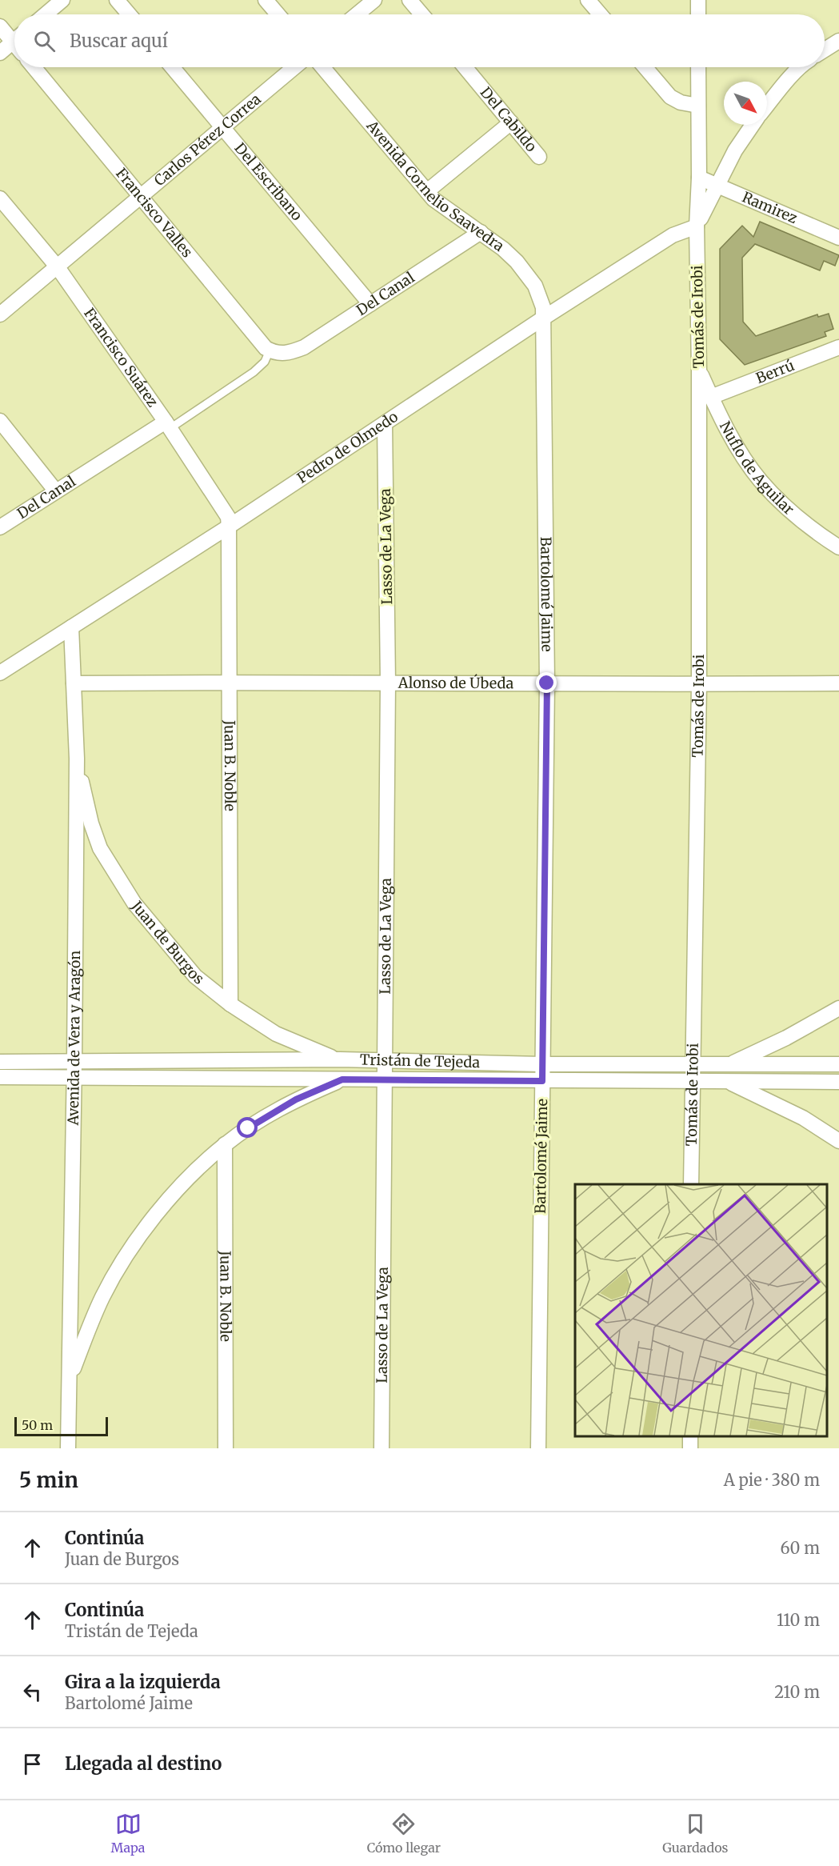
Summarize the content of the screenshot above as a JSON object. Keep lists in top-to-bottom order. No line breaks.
{"streets":{"street":["Del Cabildo","Carlos Pérez Correa","Del Escribano","Avenida Cornelio Saavedra","Ramirez","Francisco Valles","Del Canal","Tomás de Irobi","Francisco Suárez","Berrú","Pedro de Olmedo","Nuflo de Aguilar","Lasso de La Vega","Bartolomé Jaime","Alonso de Úbeda","Juan B. Noble","Juan de Burgos","Avenida de Vera y Aragón","Tristán de Tejeda"]},"crossings":[["Carlos Pérez Correa","Del Escribano"],["Carlos Pérez Correa","Francisco Valles"],["Carlos Pérez Correa","Francisco Suárez"],["Del Escribano","Del Canal"],["Avenida Cornelio Saavedra","Del Canal"],["Avenida Cornelio Saavedra","Pedro de Olmedo"],["Avenida Cornelio Saavedra","Bartolomé Jaime"],["Ramirez","Tomás de Irobi"],["Francisco Valles","Del Canal"],["Del Canal","Francisco Suárez"],["Tomás de Irobi","Pedro de Olmedo"],["Tomás de Irobi","Nuflo de Aguilar"],["Tomás de Irobi","Alonso de Úbeda"],["Tomás de Irobi","Tristán de Tejeda"],["Francisco Suárez","Pedro de Olmedo"],["Francisco Suárez","Juan B. Noble"],["Berrú","Nuflo de Aguilar"],["Pedro de Olmedo","Lasso de La Vega"],["Pedro de Olmedo","Bartolomé Jaime"],["Pedro de Olmedo","Juan B. Noble"],["Pedro de Olmedo","Avenida de Vera y Aragón"],["Lasso de La Vega","Alonso de Úbeda"],["Lasso de La Vega","Tristán de Tejeda"],["Bartolomé Jaime","Alonso de Úbeda"],["Bartolomé Jaime","Tristán de Tejeda"],["Alonso de Úbeda","Juan B. Noble"],["Alonso de Úbeda","Avenida de Vera y Aragón"],["Juan B. Noble","Juan de Burgos"],["Juan de Burgos","Avenida de Vera y Aragón"],["Juan de Burgos","Tristán de Tejeda"],["Avenida de Vera y Aragón","Tristán de Tejeda"]],"scale_bar":"50 m","north":"bottom right","page":{"search":"Buscar aquí","scale":"50 m","heading":["5 min","A pie · 380 m"],"list":[["Continúa","Juan de Burgos","60 m"],["Continúa","Tristán de Tejeda","110 m"],["Gira a la izquierda","Bartolomé Jaime","210 m"],"Llegada al destino"],"nav":["Mapa","Cómo llegar","Guardados"]}}
